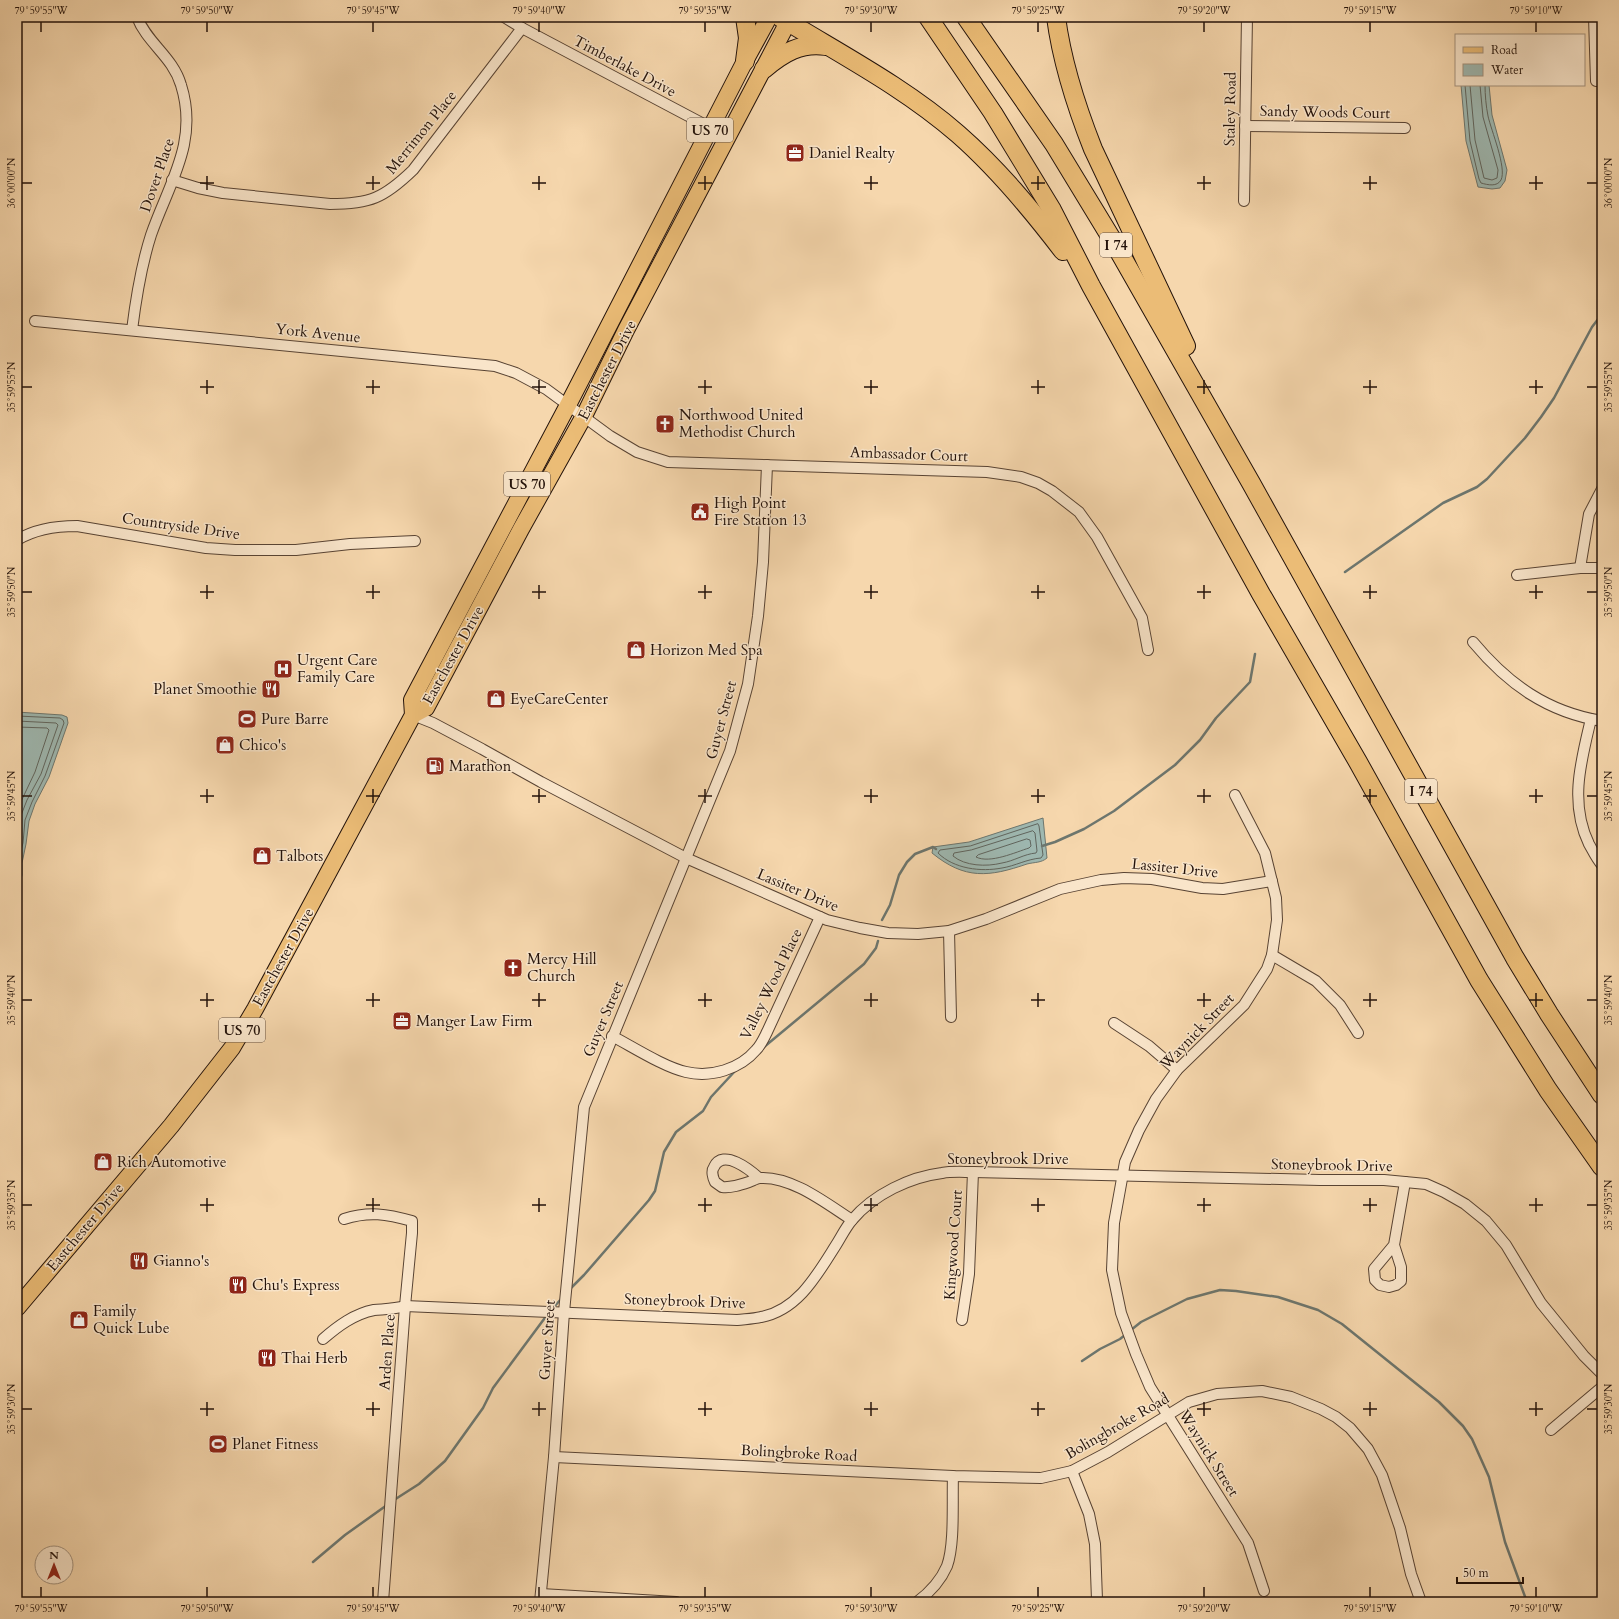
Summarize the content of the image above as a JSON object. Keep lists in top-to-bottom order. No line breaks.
{"streets":{"highway":["I 74"],"main road":["US 70","Eastchester Drive"],"street":["Timberlake Drive","Staley Road","Sandy Woods Court","Merrimon Place","Dover Place","York Avenue","Ambassador Court","Countryside Drive","Guyer Street","Lassiter Drive","Valley Wood Place","Waynick Street","Stoneybrook Drive","Kingwood Court","Arden Place","Bolingbroke Road"]},"crossings":[["Timberlake Drive","Merrimon Place"],["Timberlake Drive","Eastchester Drive"],["Staley Road","Sandy Woods Court"],["Merrimon Place","Dover Place"],["Dover Place","York Avenue"],["York Avenue","Eastchester Drive"],["York Avenue","Ambassador Court"],["Eastchester Drive","Ambassador Court"],["Eastchester Drive","Lassiter Drive"],["Ambassador Court","Guyer Street"],["Guyer Street","Lassiter Drive"],["Guyer Street","Valley Wood Place"],["Guyer Street","Stoneybrook Drive"],["Guyer Street","Bolingbroke Road"],["Lassiter Drive","Valley Wood Place"],["Lassiter Drive","Waynick Street"],["Waynick Street","Stoneybrook Drive"],["Waynick Street","Bolingbroke Road"],["Stoneybrook Drive","Kingwood Court"],["Stoneybrook Drive","Arden Place"]],"places":{"office":["Daniel Realty","Manger Law Firm"],"church":["Northwood United Methodist Church","Mercy Hill Church"],"public building":["High Point Fire Station 13"],"shop":["Horizon Med Spa","EyeCareCenter","Chico's","Talbots","Rich Automotive","Family Quick Lube"],"hospital":["Urgent Care Family Care"],"restaurant":["Planet Smoothie","Gianno's","Chu's Express","Thai Herb"],"sports":["Pure Barre","Planet Fitness"],"fuel station":["Marathon"]},"legend":["Road","Water"],"scale_bar":"50 m","north":"top","coordinates":["79°59'55\"W","79°59'50\"W","79°59'45\"W","79°59'40\"W","79°59'35\"W","79°59'30\"W","79°59'25\"W","79°59'20\"W","79°59'15\"W","79°59'10\"W","36°00'00\"N","35°59'55\"N","35°59'50\"N","35°59'45\"N","35°59'40\"N","35°59'35\"N","35°59'30\"N"]}
